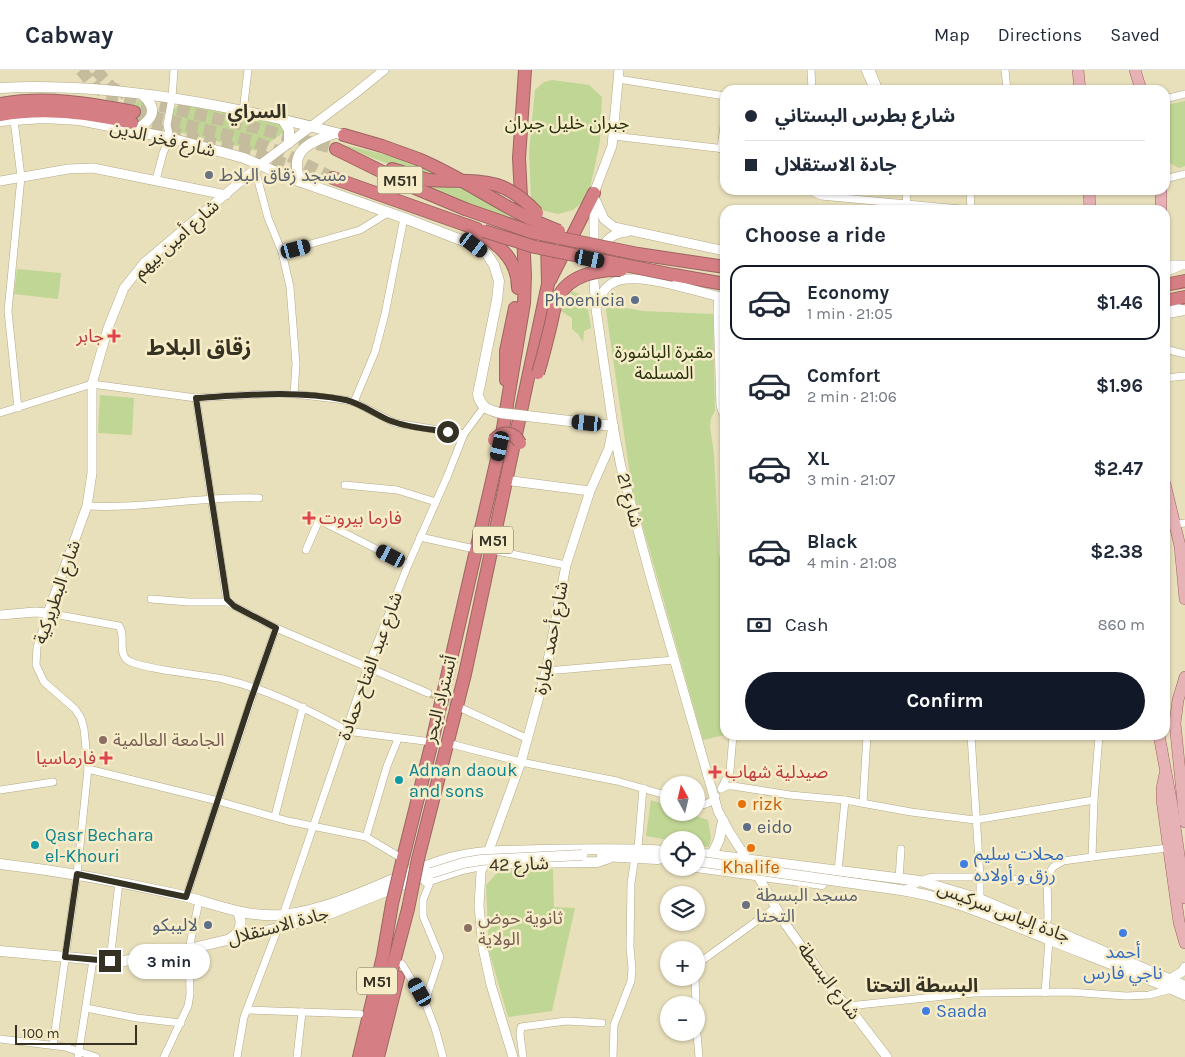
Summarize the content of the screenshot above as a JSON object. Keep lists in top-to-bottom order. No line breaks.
{"streets":{"highway":["M511","M51","أتستراد البحر"],"main road":["شارع فخر الدين","شارع 42","جادة إلياس سركيس","جادة الاستقلال"],"street":["شارع أمين بيهم","شارع 21","شارع البطريركية","شارع أحمد طبارة","شارع عبد الفتاح حمادة","شارع البسطة"]},"crossings":[["شارع فخر الدين","شارع أمين بيهم"],["شارع فخر الدين","شارع عبد الفتاح حمادة"],["M511","M51"],["شارع أمين بيهم","شارع البطريركية"],["شارع 21","شارع أحمد طبارة"],["شارع 21","شارع البسطة"],["M51","أتستراد البحر"],["شارع البطريركية","جادة الاستقلال"],["شارع أحمد طبارة","شارع 42"],["شارع عبد الفتاح حمادة","جادة الاستقلال"],["شارع 42","جادة الاستقلال"],["جادة إلياس سركيس","شارع البسطة"]],"districts":["السراي","زقاق البلاط","البسطة التحتا"],"parks":["جبران خليل جبران","مقبرة الباشورة المسلمة"],"places":{"other":["مسجد زقاق البلاط","Phoenicia","الجامعة العالمية","Adnan daouk and sons","rizk","eido","Qasr Bechara el-Khouri","Khalife","محلات سليم رزق و أولاده","مسجد البسطة التحتا","لاليبكو","ثانوية حوض الولاية","أحمد ناجي فارس","Saada"],"health":["جابر","فارما بيروت","فارماسيا","صيدلية شهاب"]},"scale_bar":"100 m","north":"top","page":{"header":"Cabway","nav":["Map","Directions","Saved"],"banner":["شارع بطرس البستاني","جادة الاستقلال"],"heading":"Choose a ride","list":[{"name":"Economy","note":"1 min · 21:05","value":"$1.46"},{"name":"Comfort","note":"2 min · 21:06","value":"$1.96"},{"name":"XL","note":"3 min · 21:07","value":"$2.47"},{"name":"Black","note":"4 min · 21:08","value":"$2.38"}],"pay":["Cash","860 m"],"buttons":"Confirm","map_buttons":["+","−"],"bubble":"3 min","scale":"100 m"}}
